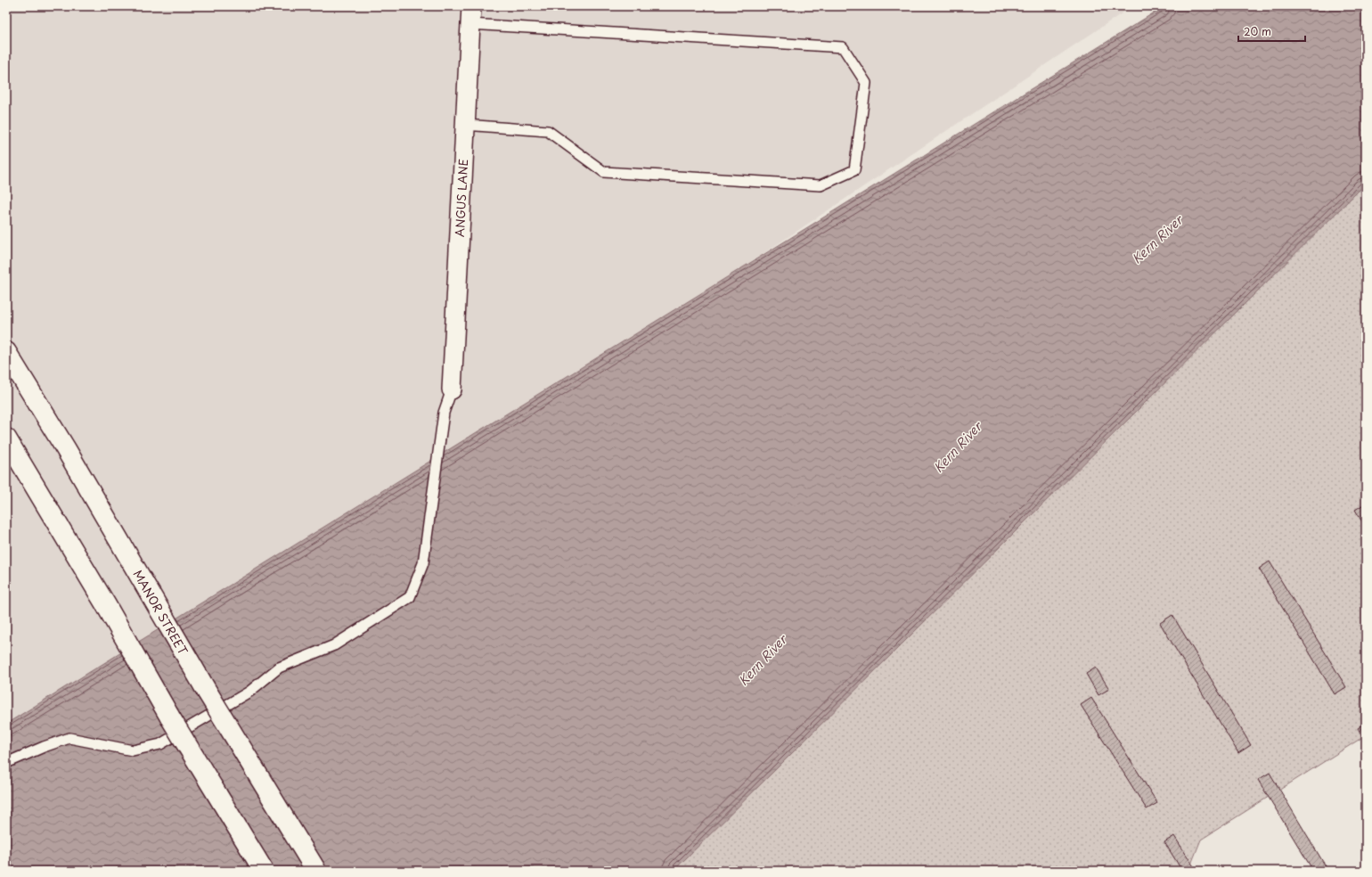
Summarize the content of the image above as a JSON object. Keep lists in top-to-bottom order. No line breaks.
{"streets":{"main road":["MANOR STREET"],"street":["ANGUS LANE"]},"water":["Kern River"],"scale_bar":"20 m"}
